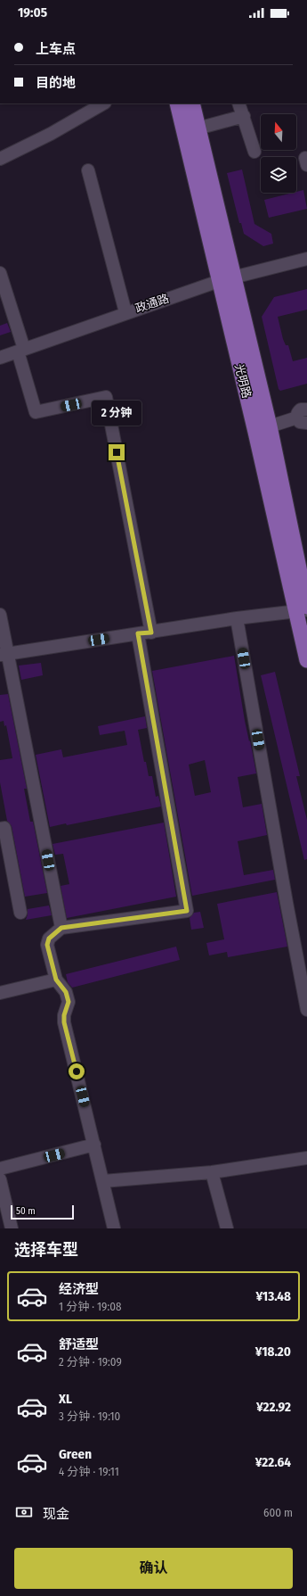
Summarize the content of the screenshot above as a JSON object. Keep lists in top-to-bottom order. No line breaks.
{"streets":{"main road":["光明路"],"street":["政通路"]},"crossings":[["政通路","光明路"]],"scale_bar":"50 m","north":"top","page":{"status":"19:05","banner":["上车点","目的地"],"bubble":"2 分钟","scale":"50 m","heading":"选择车型","list":[{"name":"经济型","note":"1 分钟 · 19:08","value":"¥13.48"},{"name":"舒适型","note":"2 分钟 · 19:09","value":"¥18.20"},{"name":"XL","note":"3 分钟 · 19:10","value":"¥22.92"},{"name":"Green","note":"4 分钟 · 19:11","value":"¥22.64"}],"pay":["现金","600 m"],"buttons":"确认"}}
